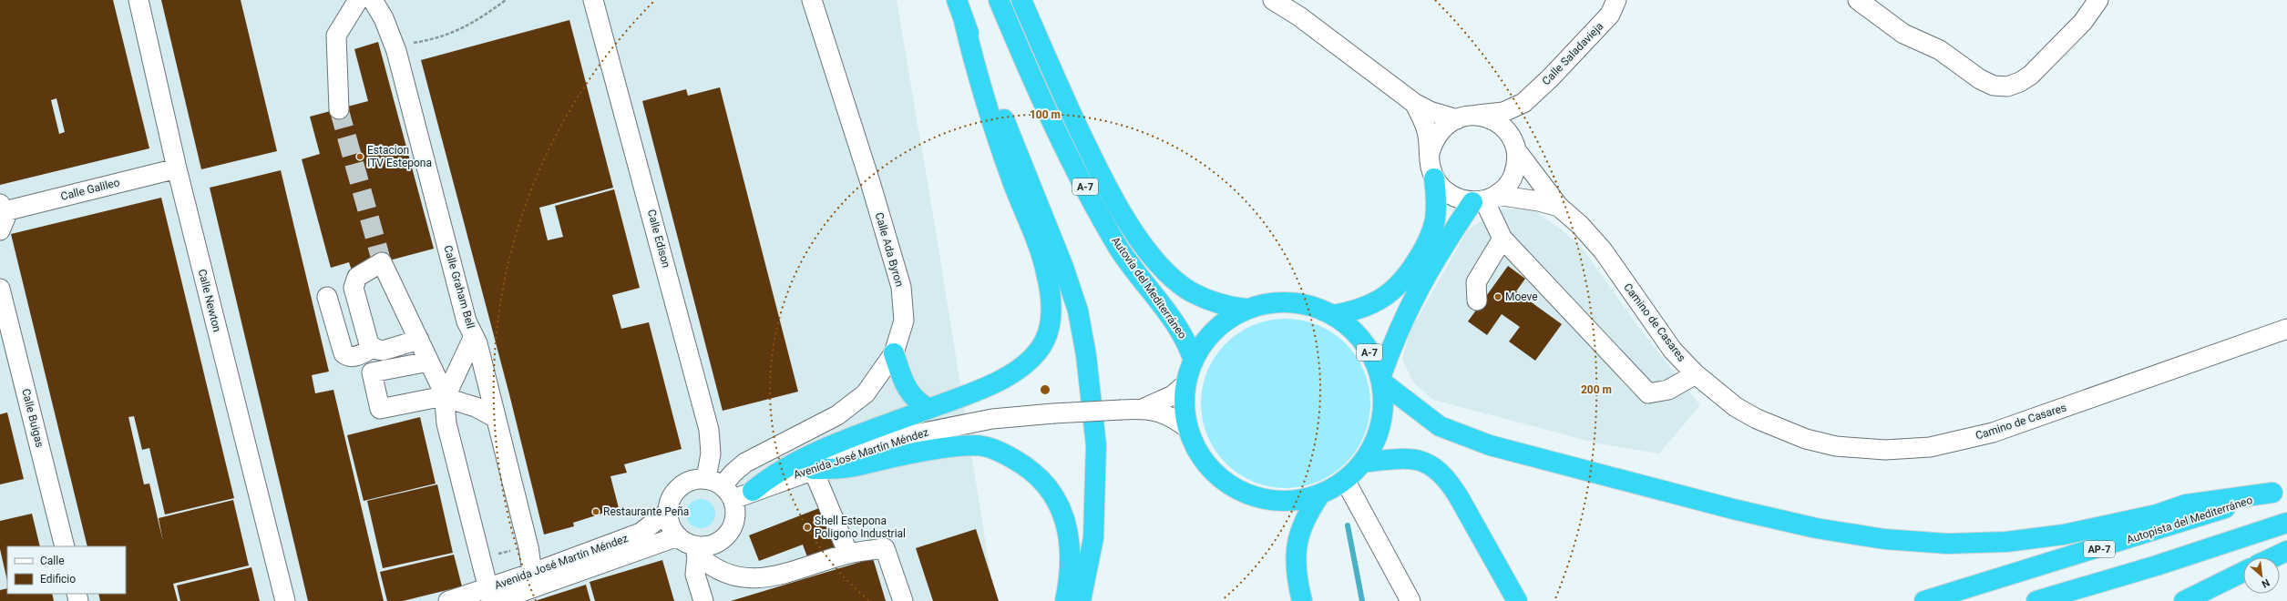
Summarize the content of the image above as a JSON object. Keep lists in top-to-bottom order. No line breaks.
{"streets":{"highway":["A-7","Autovía del Mediterráneo","Autopista del Mediterráneo","AP-7"],"street":["Calle Saladavieja","Calle Galileo","Calle Edison","Calle Ada Byron","Calle Graham Bell","Calle Newton","Camino de Casares","Calle Buigas","Avenida José Martín Méndez"]},"crossings":[["Calle Saladavieja","Camino de Casares"],["A-7","Autovía del Mediterráneo"],["A-7","Avenida José Martín Méndez"],["Calle Galileo","Calle Newton"],["Calle Edison","Calle Ada Byron"],["Calle Edison","Avenida José Martín Méndez"],["Calle Ada Byron","Avenida José Martín Méndez"],["Calle Graham Bell","Avenida José Martín Méndez"]],"places":["Estacion ITV Estepona","Moeve","Restaurante Peña","Shell Estepona Poligono Industrial"],"legend":["Calle","Edificio"],"north":"bottom right","rings":["100 m","200 m"]}
